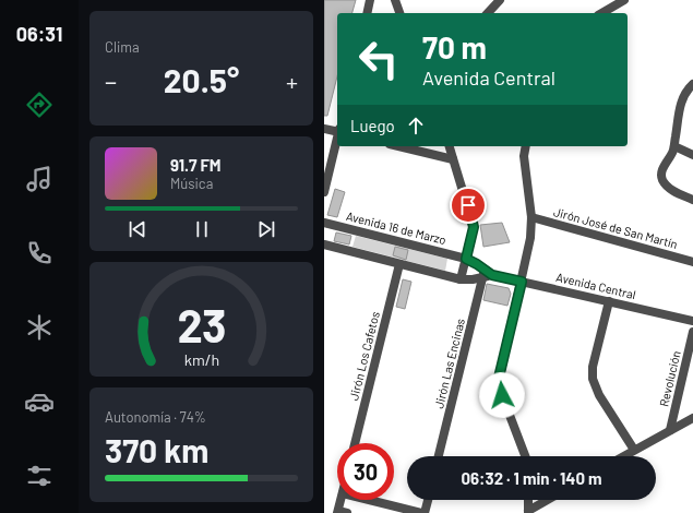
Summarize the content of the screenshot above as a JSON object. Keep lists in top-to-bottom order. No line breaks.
{"streets":{"street":["Avenida 16 de Marzo","Jirón José de San Martín","Avenida Central","Jirón Los Cafetos","Jirón Las Encinas","Revolución"]},"crossings":[["Avenida 16 de Marzo","Avenida Central"],["Avenida 16 de Marzo","Jirón Las Encinas"],["Avenida Central","Jirón Las Encinas"]],"page":{"tabs":"06:31","tile":["Clima",["Autonomía · 74%","370 km"]],"turn":["70 m","Avenida Central"],"heat":["−","20.5°","+"],"then":"Luego","song":["91.7 FM","Música"],"limit":"30","trip":"06:32 · 1 min · 140 m","gauge":["23","km/h"]}}
